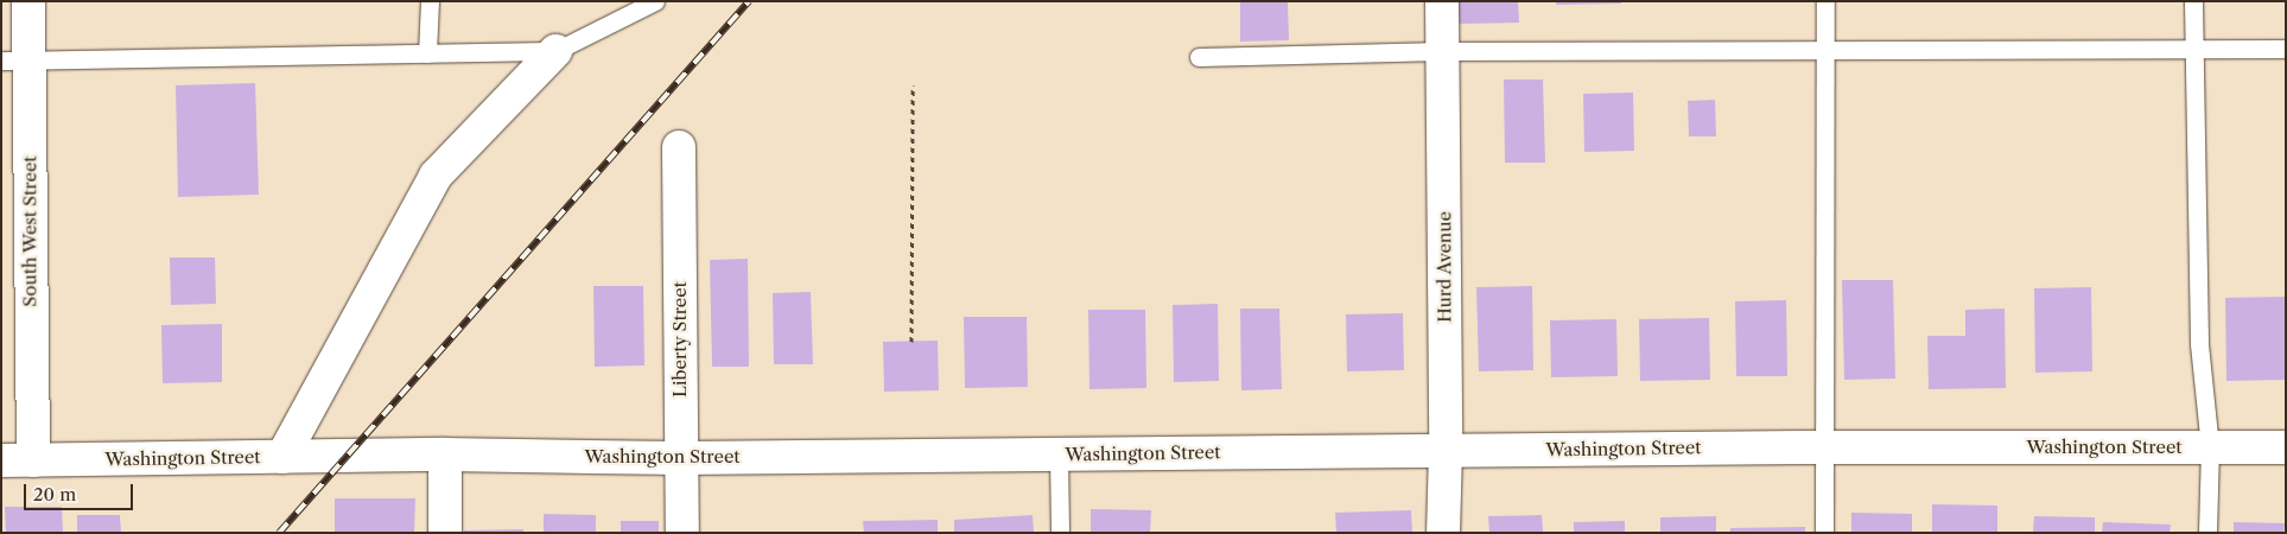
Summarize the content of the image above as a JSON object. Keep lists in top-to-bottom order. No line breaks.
{"streets":{"street":["South West Street","Hurd Avenue","Liberty Street","Washington Street"]},"crossings":[["South West Street","Washington Street"],["Hurd Avenue","Washington Street"],["Liberty Street","Washington Street"]],"scale_bar":"20 m"}
